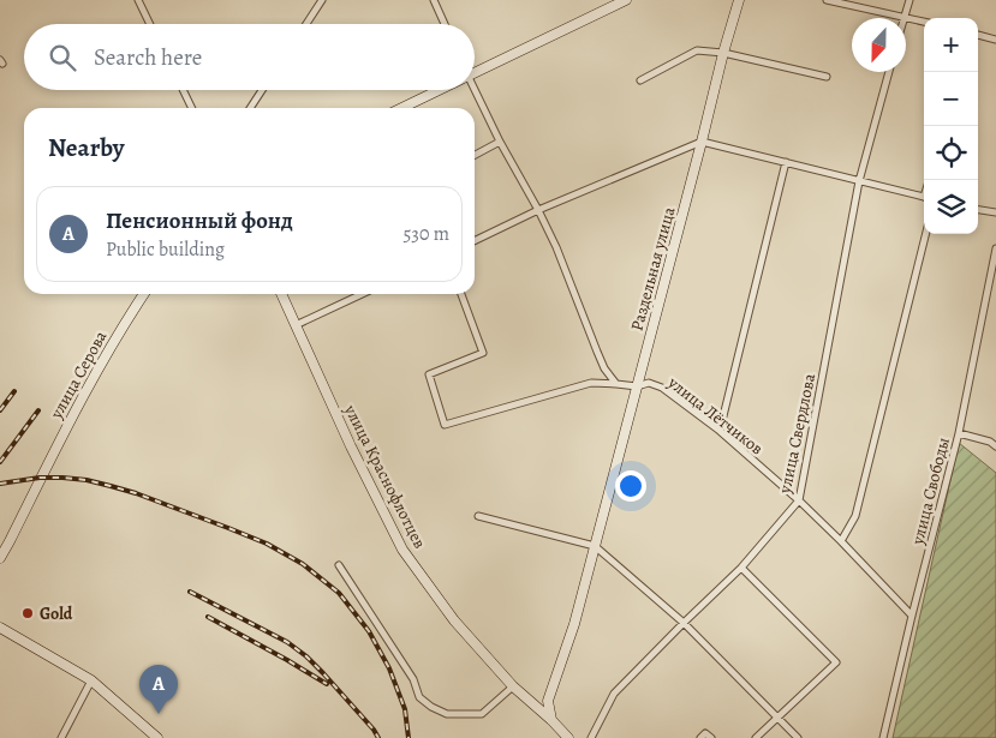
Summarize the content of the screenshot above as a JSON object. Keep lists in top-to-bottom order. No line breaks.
{"streets":{"street":["Раздельная улица","улица Серова","улица Лётчиков","улица Свердлова","улица Краснофлотцев","улица Свободы"]},"crossings":[["Раздельная улица","улица Лётчиков"],["Раздельная улица","улица Краснофлотцев"],["улица Лётчиков","улица Свердлова"],["улица Лётчиков","улица Свободы"]],"places":["Gold"],"north":"bottom","page":{"map_buttons":["+","−"],"search":"Search here","heading":"Nearby","list":[{"mark":"A","name":"Пенсионный фонд","note":"Public building","value":"530 m"}],"pins":"A"}}
